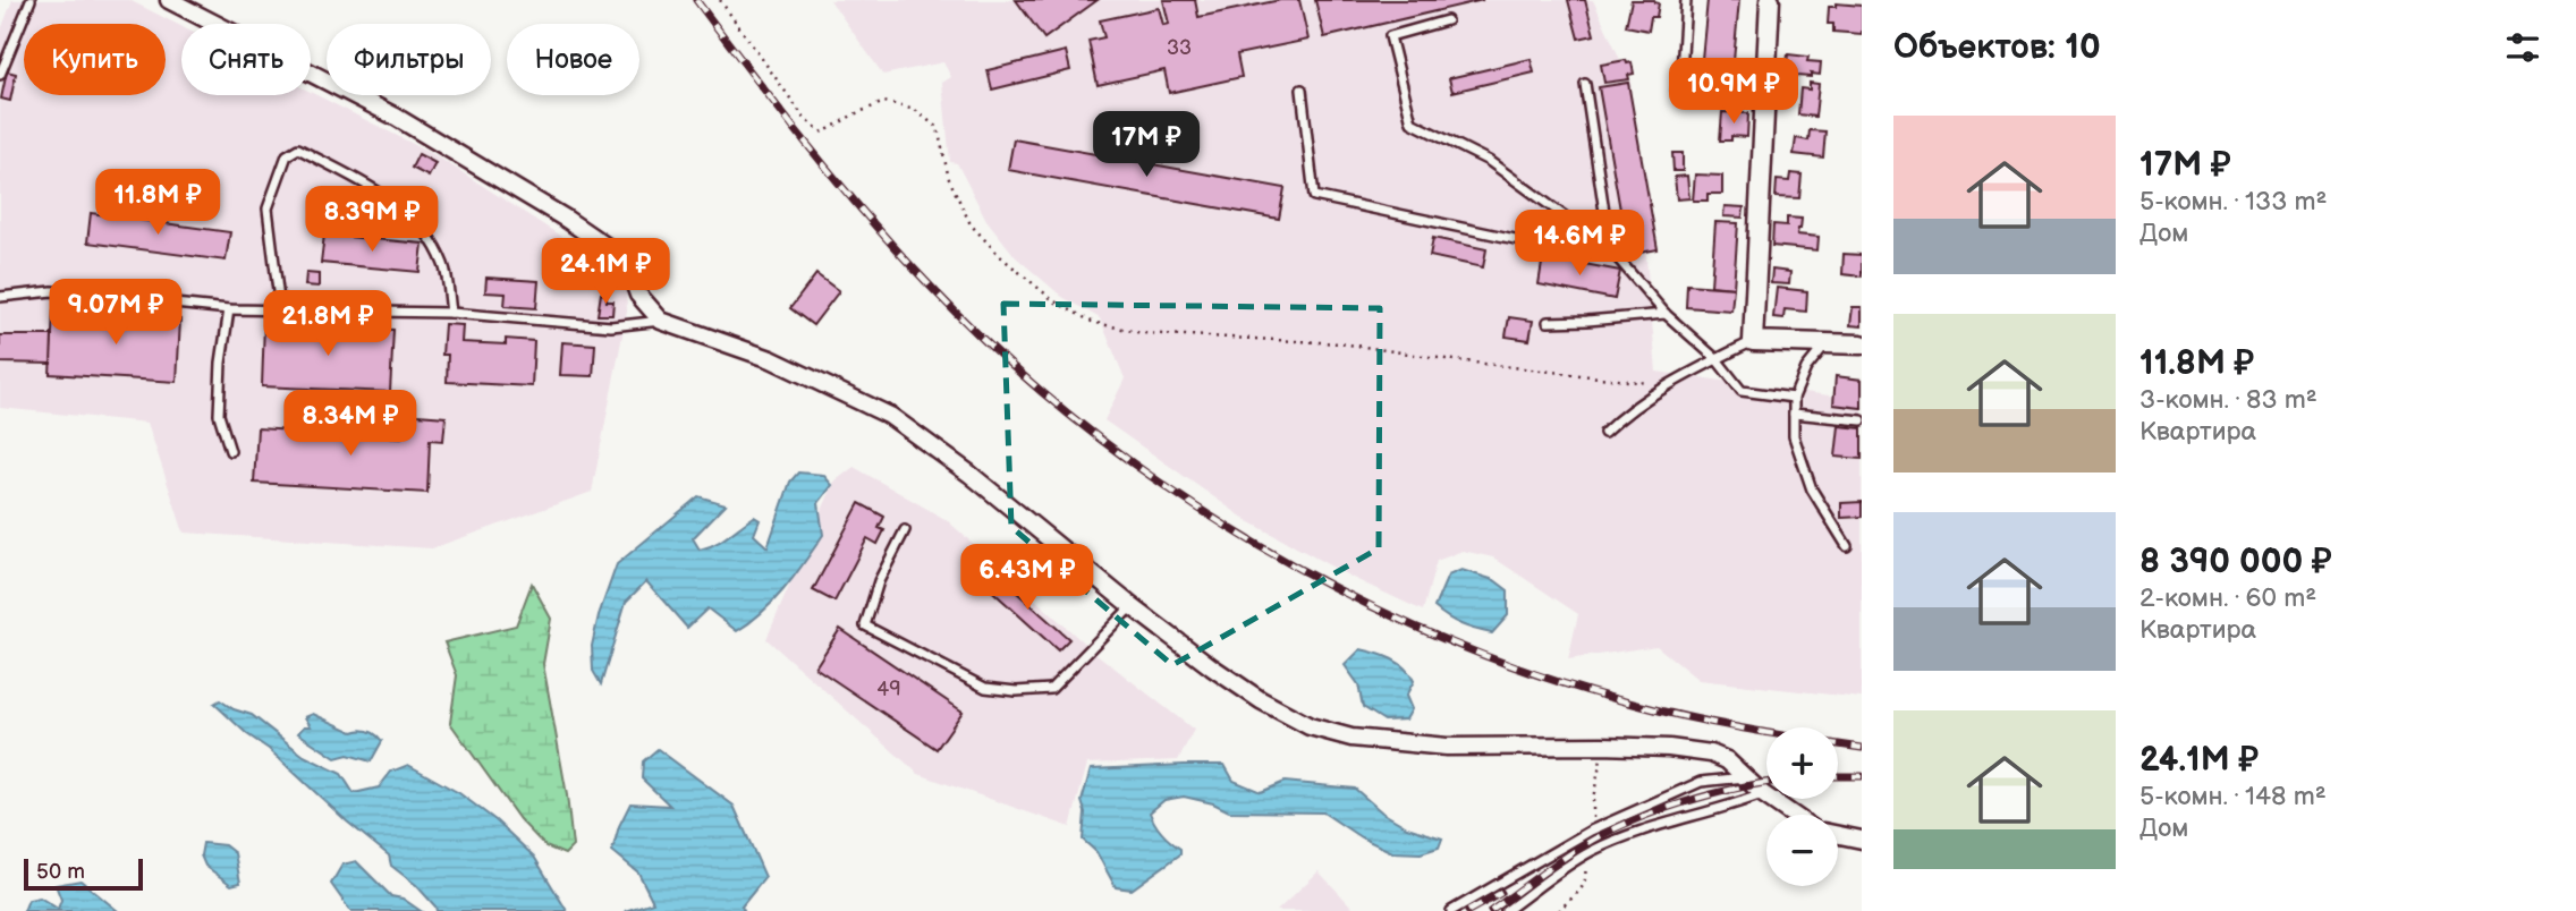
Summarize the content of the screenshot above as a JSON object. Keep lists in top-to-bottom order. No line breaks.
{"house_numbers":["33","49"],"scale_bar":"50 m","page":{"heading":"Объектов: 10","chip":["Купить","Снять","Фильтры","Новое"],"price":["10.9M ₽","17M ₽","11.8M ₽","8.39M ₽","14.6M ₽","24.1M ₽","9.07M ₽","21.8M ₽","8.34M ₽","6.43M ₽"],"list":[{"name":"17M ₽","note":"5-комн. · 133 m² · Дом"},{"name":"11.8M ₽","note":"3-комн. · 83 m² · Квартира"},{"name":"8 390 000 ₽","note":"2-комн. · 60 m² · Квартира"},{"name":"24.1M ₽","note":"5-комн. · 148 m² · Дом"}],"map_buttons":["+","−"],"scale":"50 m"}}
